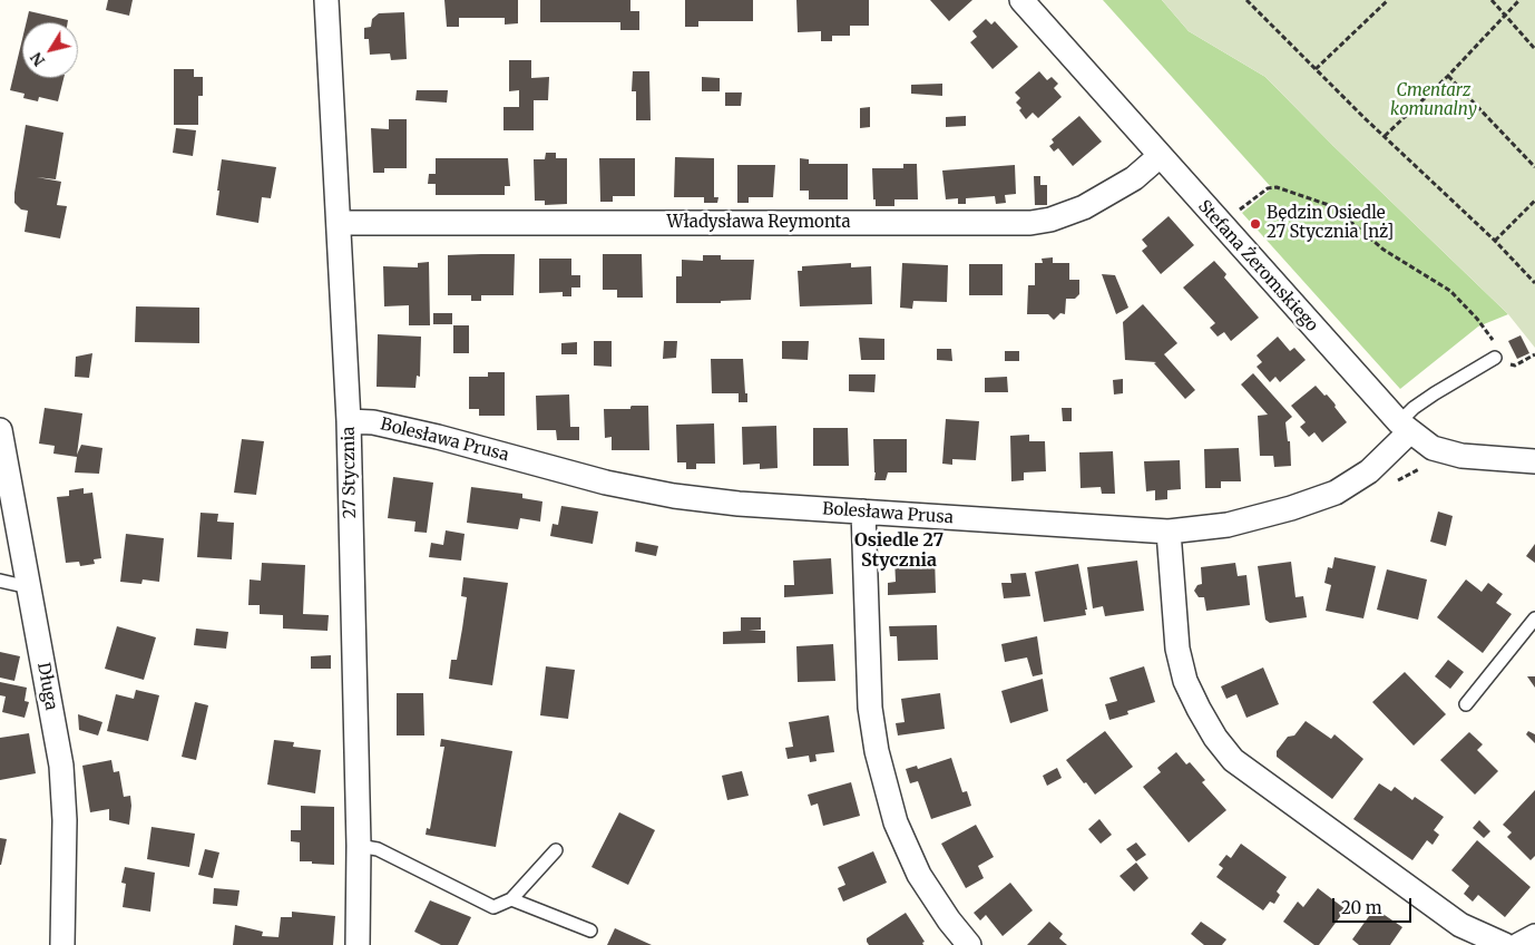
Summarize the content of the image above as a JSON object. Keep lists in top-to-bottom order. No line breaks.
{"streets":{"street":["Władysława Reymonta","Stefana Żeromskiego","Bolesława Prusa","27 Stycznia","Długa"]},"crossings":[["Władysława Reymonta","Stefana Żeromskiego"],["Władysława Reymonta","27 Stycznia"],["Stefana Żeromskiego","Bolesława Prusa"],["Bolesława Prusa","27 Stycznia"]],"districts":["Osiedle 27 Stycznia"],"parks":["Cmentarz komunalny"],"places":["Będzin Osiedle 27 Stycznia [nż]"],"scale_bar":"20 m","north":"bottom left"}
